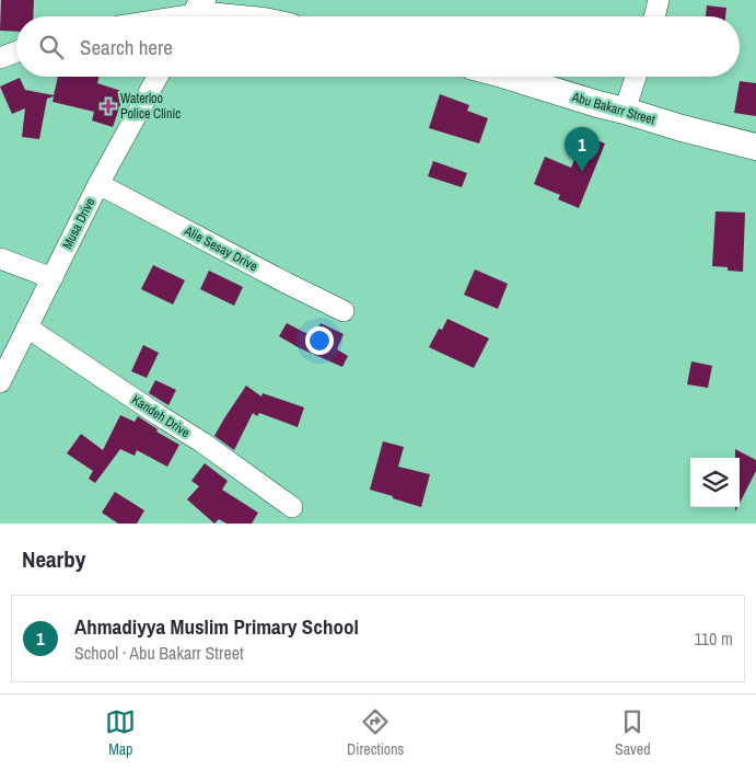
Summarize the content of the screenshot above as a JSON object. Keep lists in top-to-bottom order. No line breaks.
{"streets":{"street":["Abu Bakarr Street","Musa Drive","Alie Sesay Drive","Kandeh Drive"]},"crossings":[["Musa Drive","Alie Sesay Drive"],["Musa Drive","Kandeh Drive"]],"places":{"health":["Waterloo Police Clinic"]},"page":{"search":"Search here","pins":"1","heading":"Nearby","list":[{"mark":"1","name":"Ahmadiyya Muslim Primary School","note":"School · Abu Bakarr Street","value":"110 m"}],"nav":["Map","Directions","Saved"]}}
